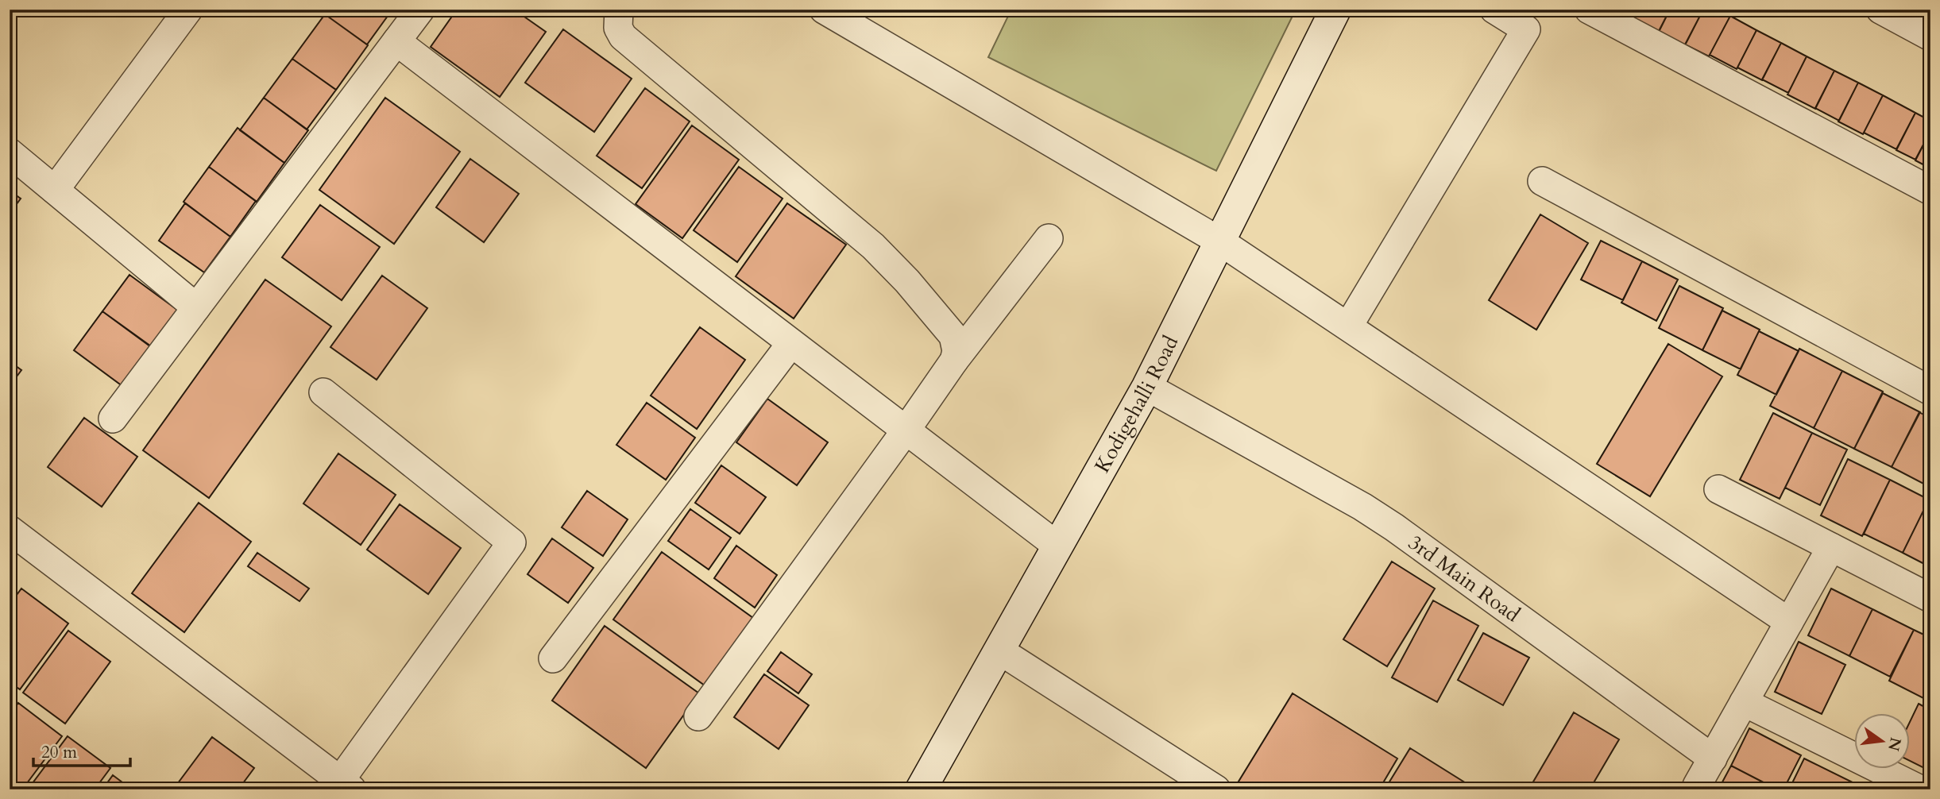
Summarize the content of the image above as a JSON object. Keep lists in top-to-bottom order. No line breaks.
{"streets":{"main road":["Kodigehalli Road"],"street":["3rd Main Road"]},"crossings":[["Kodigehalli Road","3rd Main Road"]],"scale_bar":"20 m","north":"right"}
